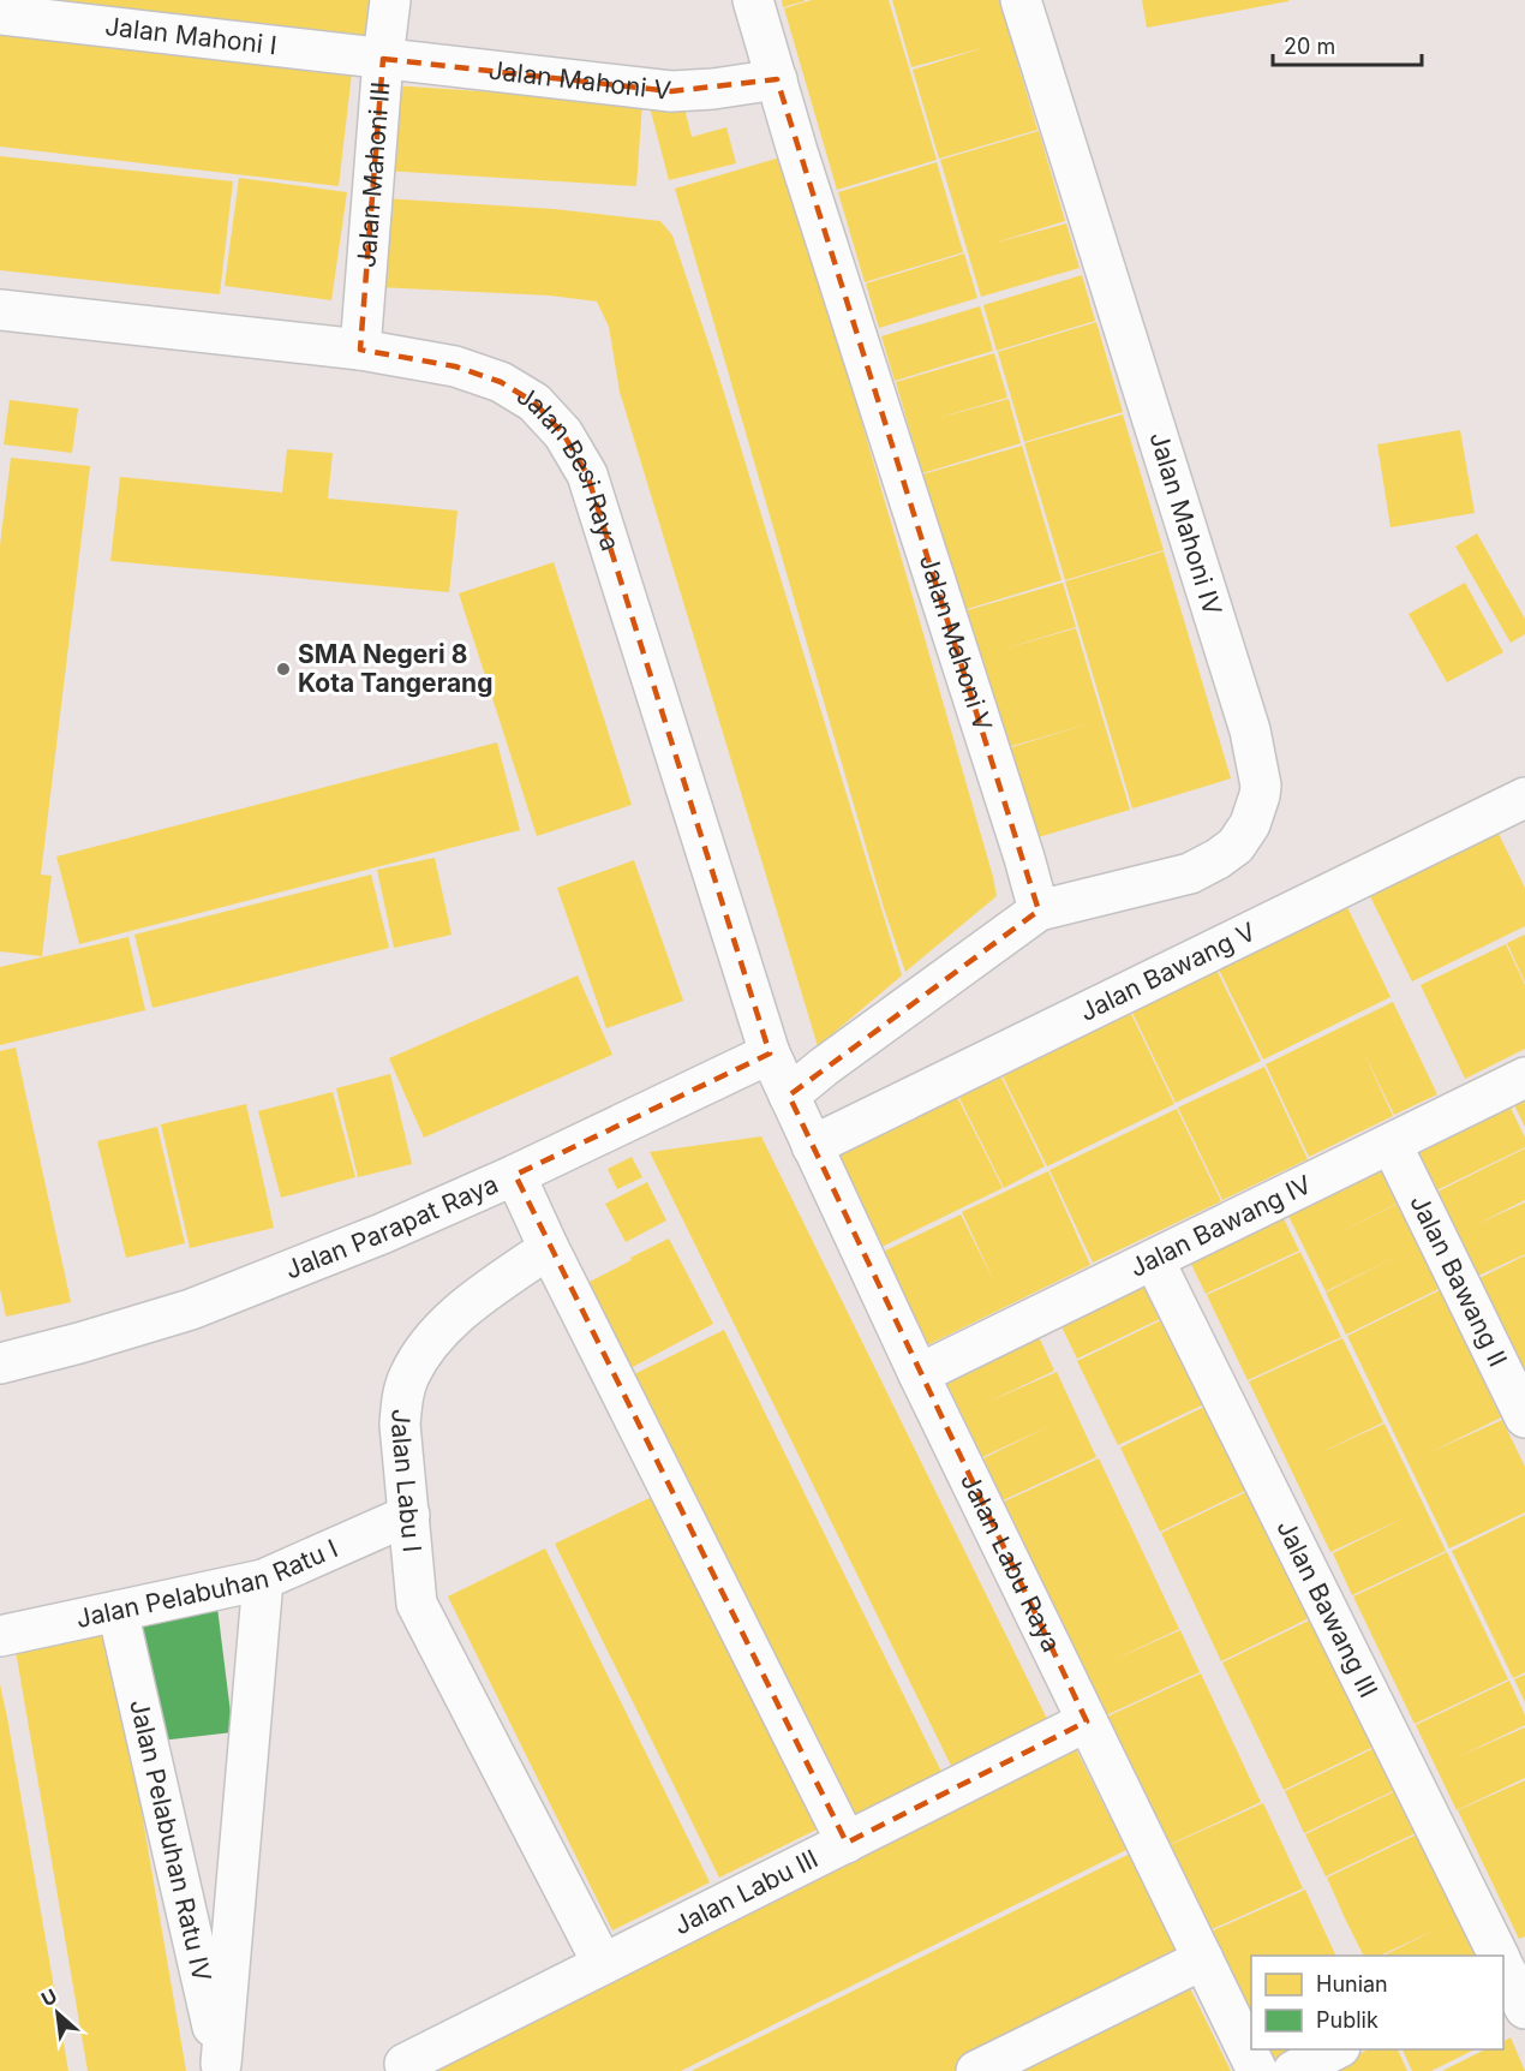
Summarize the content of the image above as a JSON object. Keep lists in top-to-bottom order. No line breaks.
{"streets":{"street":["Jalan Mahoni I","Jalan Mahoni V","Jalan Mahoni III","Jalan Besi Raya","Jalan Mahoni IV","Jalan Bawang V","Jalan Parapat Raya","Jalan Bawang IV","Jalan Bawang II","Jalan Labu I","Jalan Labu Raya","Jalan Pelabuhan Ratu I","Jalan Bawang III","Jalan Pelabuhan Ratu IV","Jalan Labu III"]},"crossings":[["Jalan Mahoni I","Jalan Mahoni V"],["Jalan Mahoni I","Jalan Mahoni III"],["Jalan Mahoni V","Jalan Mahoni III"],["Jalan Mahoni V","Jalan Mahoni IV"],["Jalan Mahoni III","Jalan Besi Raya"],["Jalan Besi Raya","Jalan Parapat Raya"],["Jalan Besi Raya","Jalan Labu Raya"],["Jalan Bawang V","Jalan Labu Raya"],["Jalan Parapat Raya","Jalan Labu Raya"],["Jalan Bawang IV","Jalan Bawang II"],["Jalan Bawang IV","Jalan Labu Raya"],["Jalan Bawang IV","Jalan Bawang III"],["Jalan Labu I","Jalan Pelabuhan Ratu I"],["Jalan Labu I","Jalan Labu III"],["Jalan Labu Raya","Jalan Labu III"],["Jalan Pelabuhan Ratu I","Jalan Pelabuhan Ratu IV"]],"places":["SMA Negeri 8 Kota Tangerang"],"legend":["Hunian","Publik"],"scale_bar":"20 m","north":"top left"}
